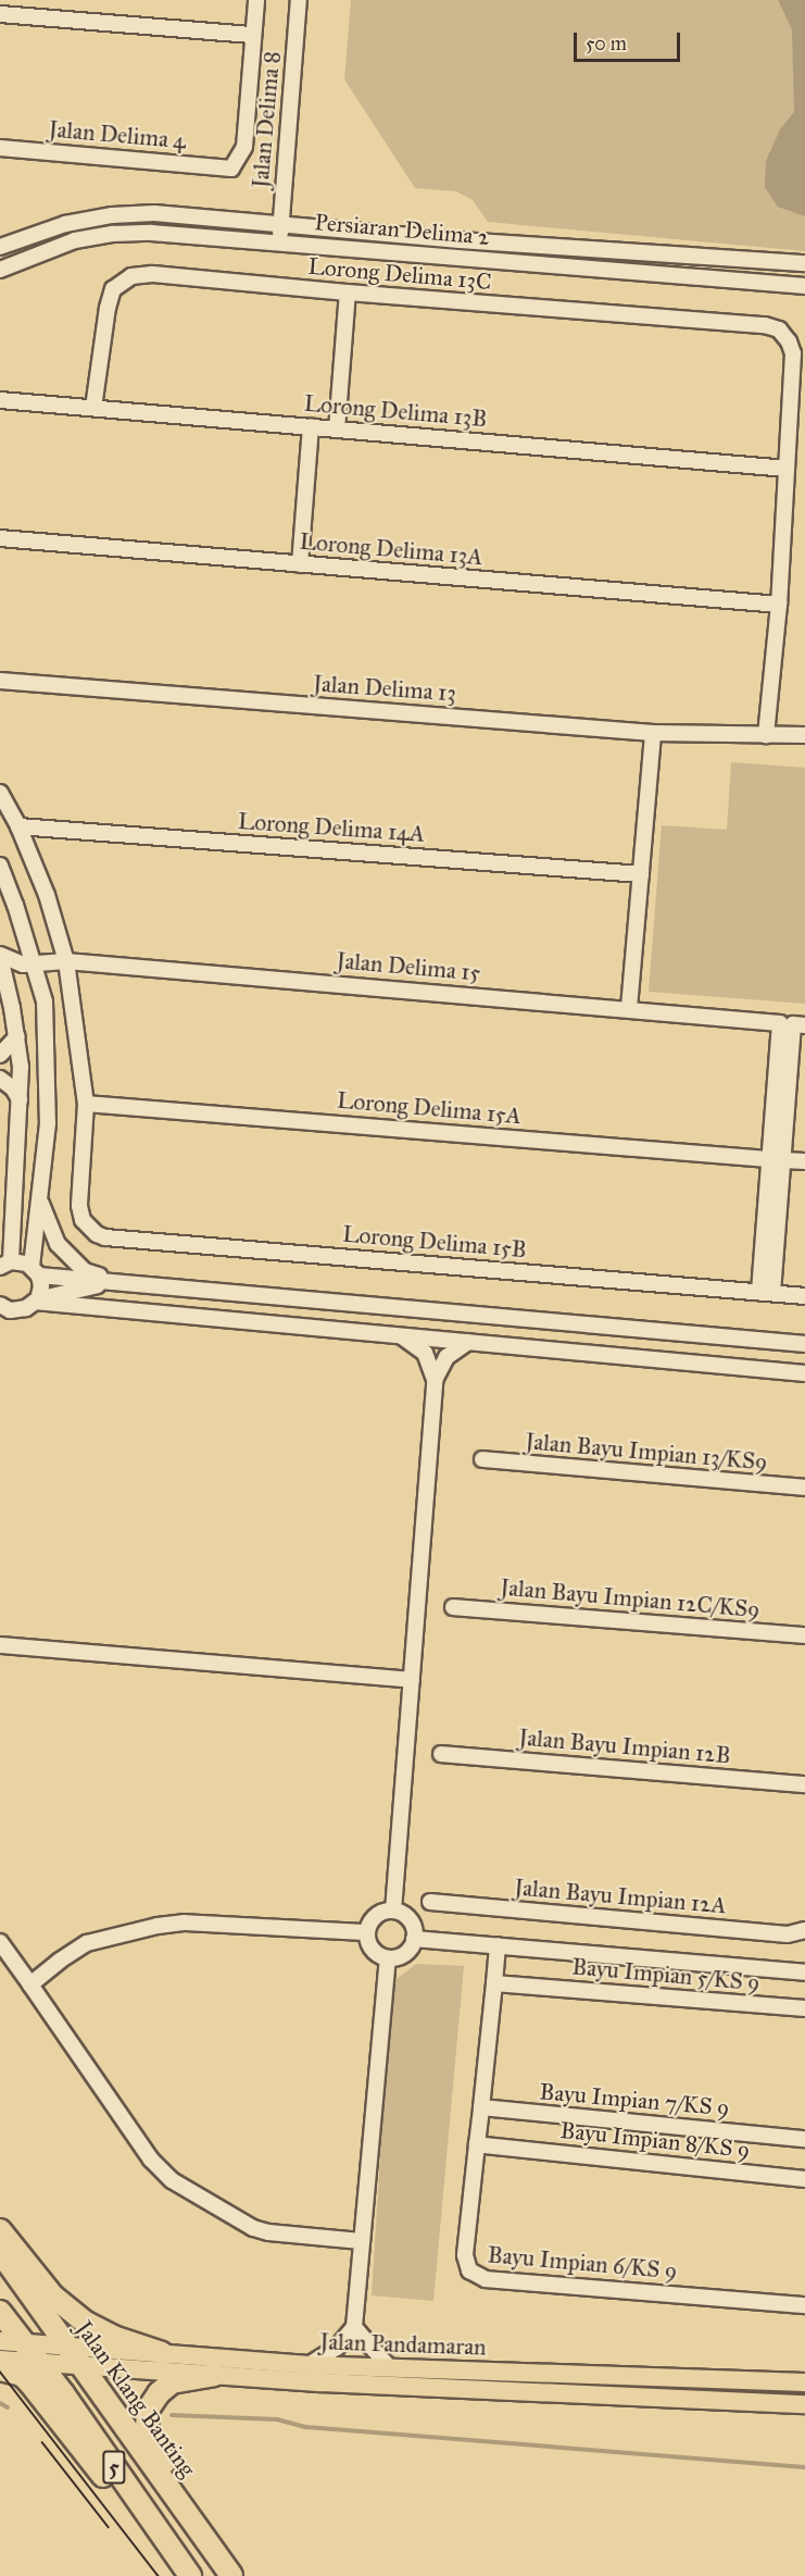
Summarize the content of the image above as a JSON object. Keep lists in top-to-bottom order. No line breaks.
{"streets":{"highway":["Jalan Klang Banting","5"],"main road":["Jalan Pandamaran"],"street":["Jalan Delima 8","Jalan Delima 4","Persiaran Delima 2","Lorong Delima 13C","Lorong Delima 13B","Lorong Delima 13A","Jalan Delima 13","Lorong Delima 14A","Jalan Delima 15","Lorong Delima 15A","Lorong Delima 15B","Jalan Bayu Impian 13/KS9","Jalan Bayu Impian 12C/KS9","Jalan Bayu Impian 12B","Jalan Bayu Impian 12A","Bayu Impian 5/KS 9","Bayu Impian 7/KS 9","Bayu Impian 8/KS 9","Bayu Impian 6/KS 9"]},"crossings":[["Jalan Delima 8","Persiaran Delima 2"],["Lorong Delima 13C","Lorong Delima 13B"],["Lorong Delima 15A","Lorong Delima 15B"],["Bayu Impian 8/KS 9","Bayu Impian 6/KS 9"],["Jalan Pandamaran","Jalan Klang Banting"],["Jalan Pandamaran","5"]],"scale_bar":"50 m"}
